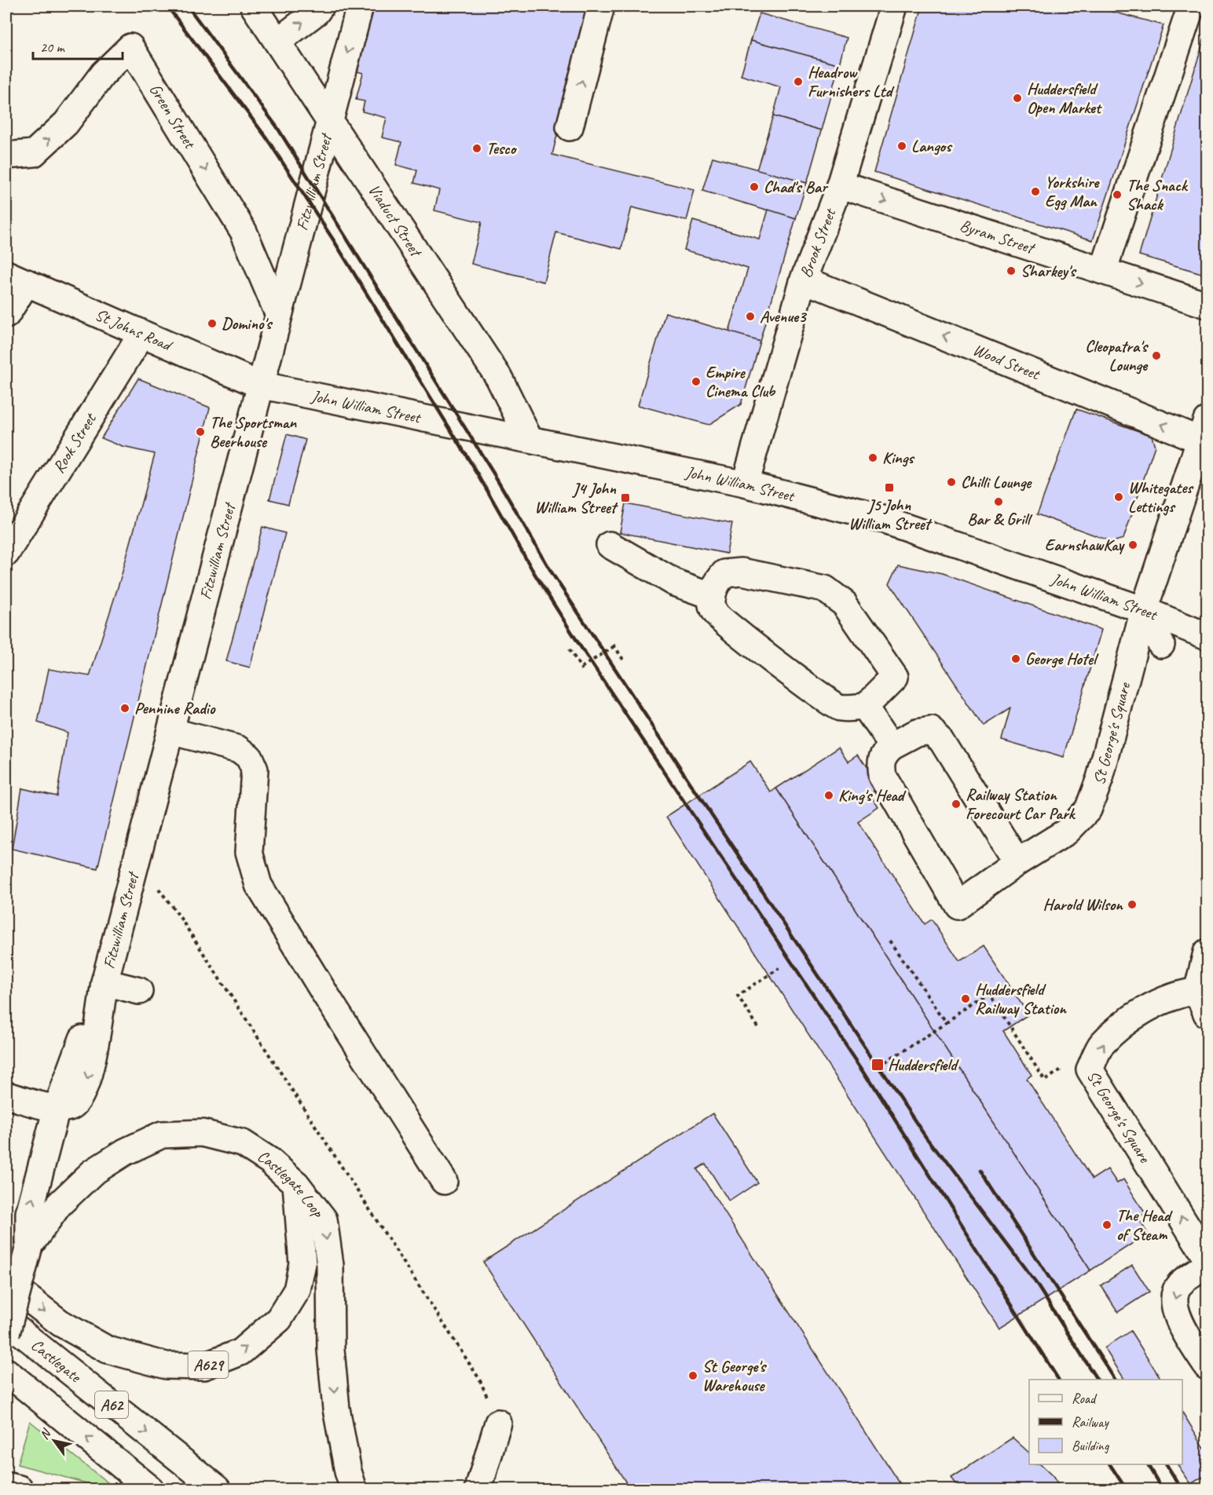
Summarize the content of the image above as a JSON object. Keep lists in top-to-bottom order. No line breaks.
{"streets":{"main road":["Green Street","Fitzwilliam Street","Viaduct Street","Byram Street","Brook Street","St Johns Road","Wood Street","John William Street","Rook Street","St George's Square","Castlegate Loop","Castlegate","A629","A62"]},"crossings":[["Green Street","Fitzwilliam Street"],["Fitzwilliam Street","Viaduct Street"],["Fitzwilliam Street","St Johns Road"],["Fitzwilliam Street","John William Street"],["Fitzwilliam Street","Castlegate Loop"],["Viaduct Street","John William Street"],["Byram Street","Brook Street"],["Brook Street","Wood Street"],["Brook Street","John William Street"],["St Johns Road","John William Street"],["St Johns Road","Rook Street"],["Wood Street","St George's Square"],["John William Street","St George's Square"],["Castlegate Loop","A629"]],"one_way":["Byram Street","Wood Street","Castlegate Loop"],"places":{"other":["Headrow Furnishers Ltd","Huddersfield Open Market","Langos","Tesco","Chad's Bar","Yorkshire Egg Man","The Snack Shack","Sharkey's","Avenue3","Domino's","Cleopatra's Lounge","Empire Cinema Club","The Sportsman Beerhouse","Kings","Chilli Lounge","Whitegates Lettings","Bar & Grill","EarnshawKay","George Hotel","Pennine Radio","King's Head","Railway Station Forecourt Car Park","Harold Wilson","Huddersfield Railway Station","The Head of Steam","St George's Warehouse"],"transit":["J5 John William Street","J4 John William Street","Huddersfield"]},"legend":["Road","Railway","Building"],"scale_bar":"20 m","north":"top left"}
